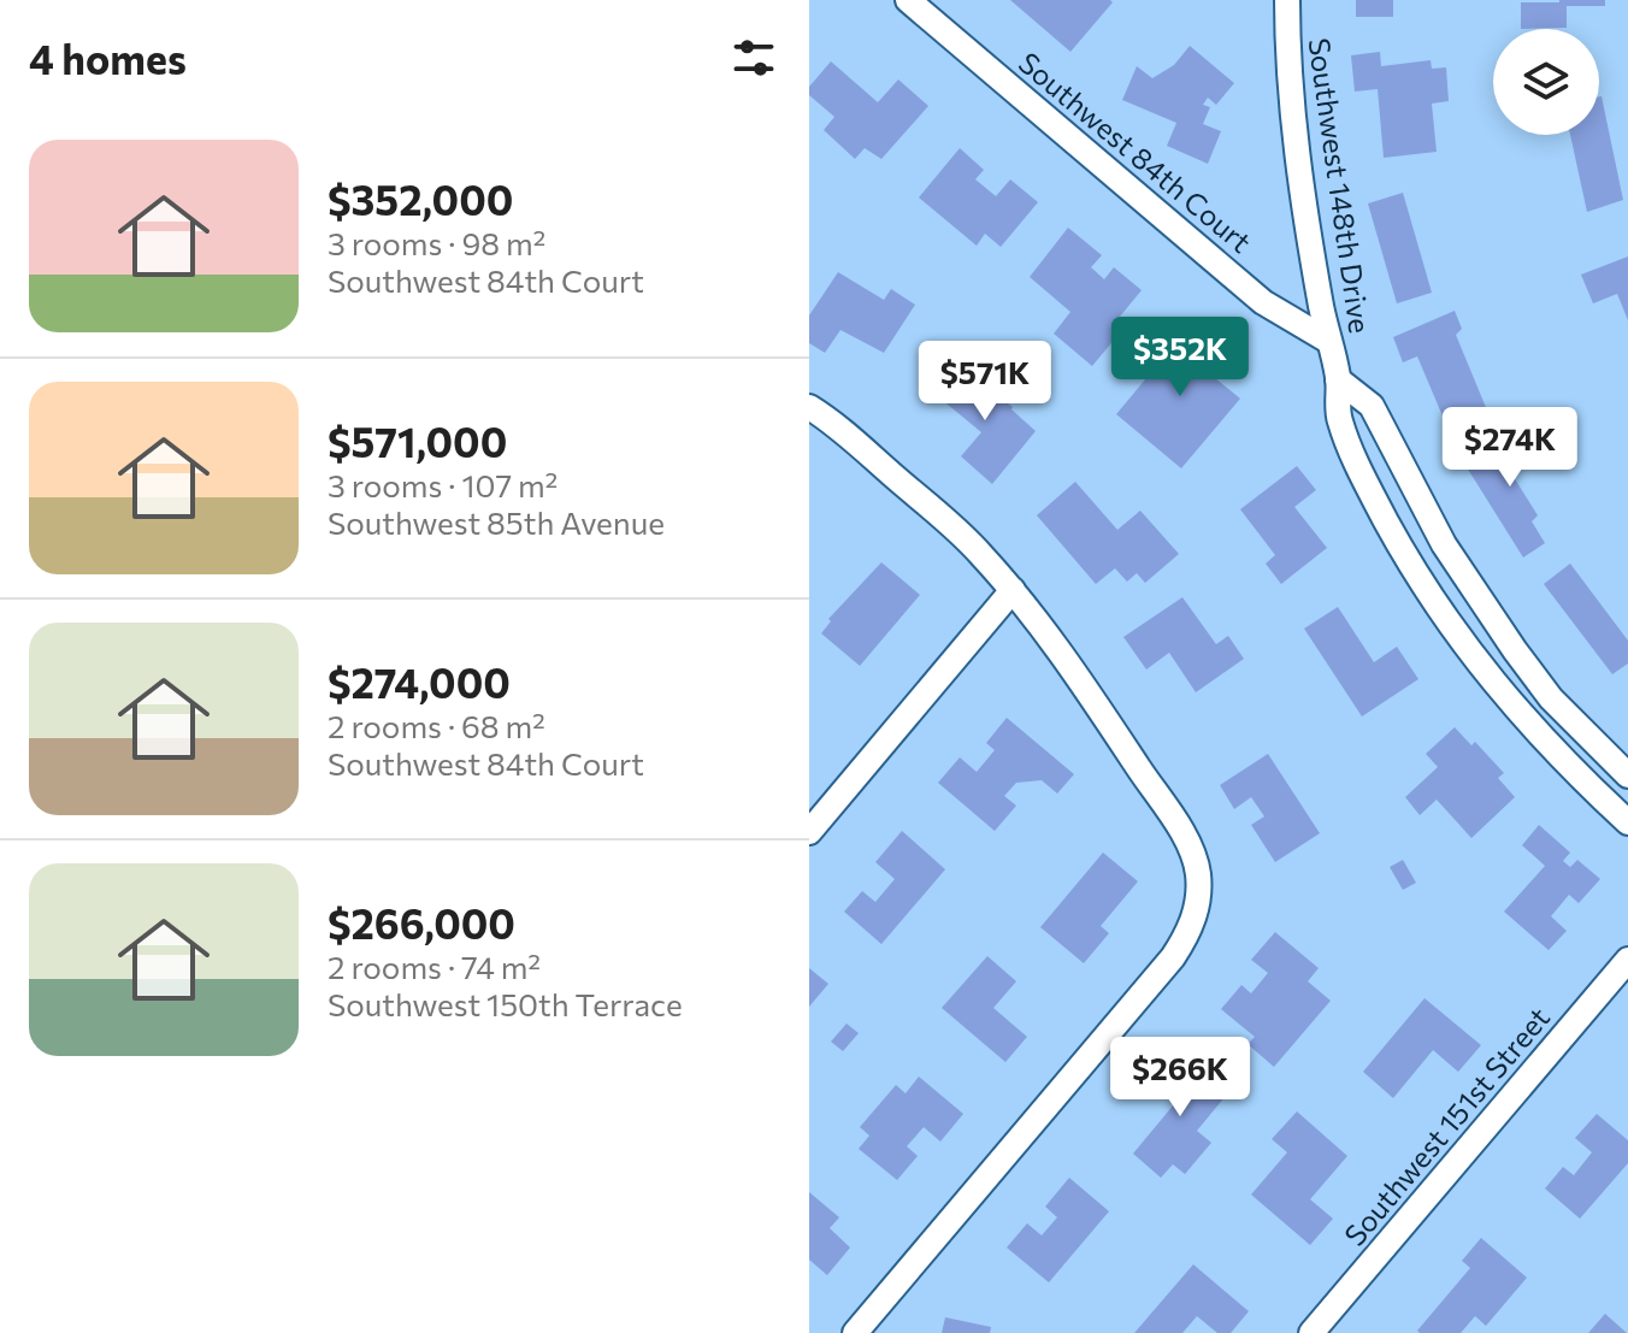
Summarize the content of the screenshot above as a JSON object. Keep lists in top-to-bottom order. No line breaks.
{"streets":{"street":["Southwest 84th Court","Southwest 148th Drive","Southwest 151st Street"]},"crossings":[["Southwest 84th Court","Southwest 148th Drive"]],"page":{"heading":"4 homes","list":[{"name":"$352,000","note":"3 rooms · 98 m² · Southwest 84th Court"},{"name":"$571,000","note":"3 rooms · 107 m² · Southwest 85th Avenue"},{"name":"$274,000","note":"2 rooms · 68 m² · Southwest 84th Court"},{"name":"$266,000","note":"2 rooms · 74 m² · Southwest 150th Terrace"}],"price":["$352K","$571K","$274K","$266K"]}}
